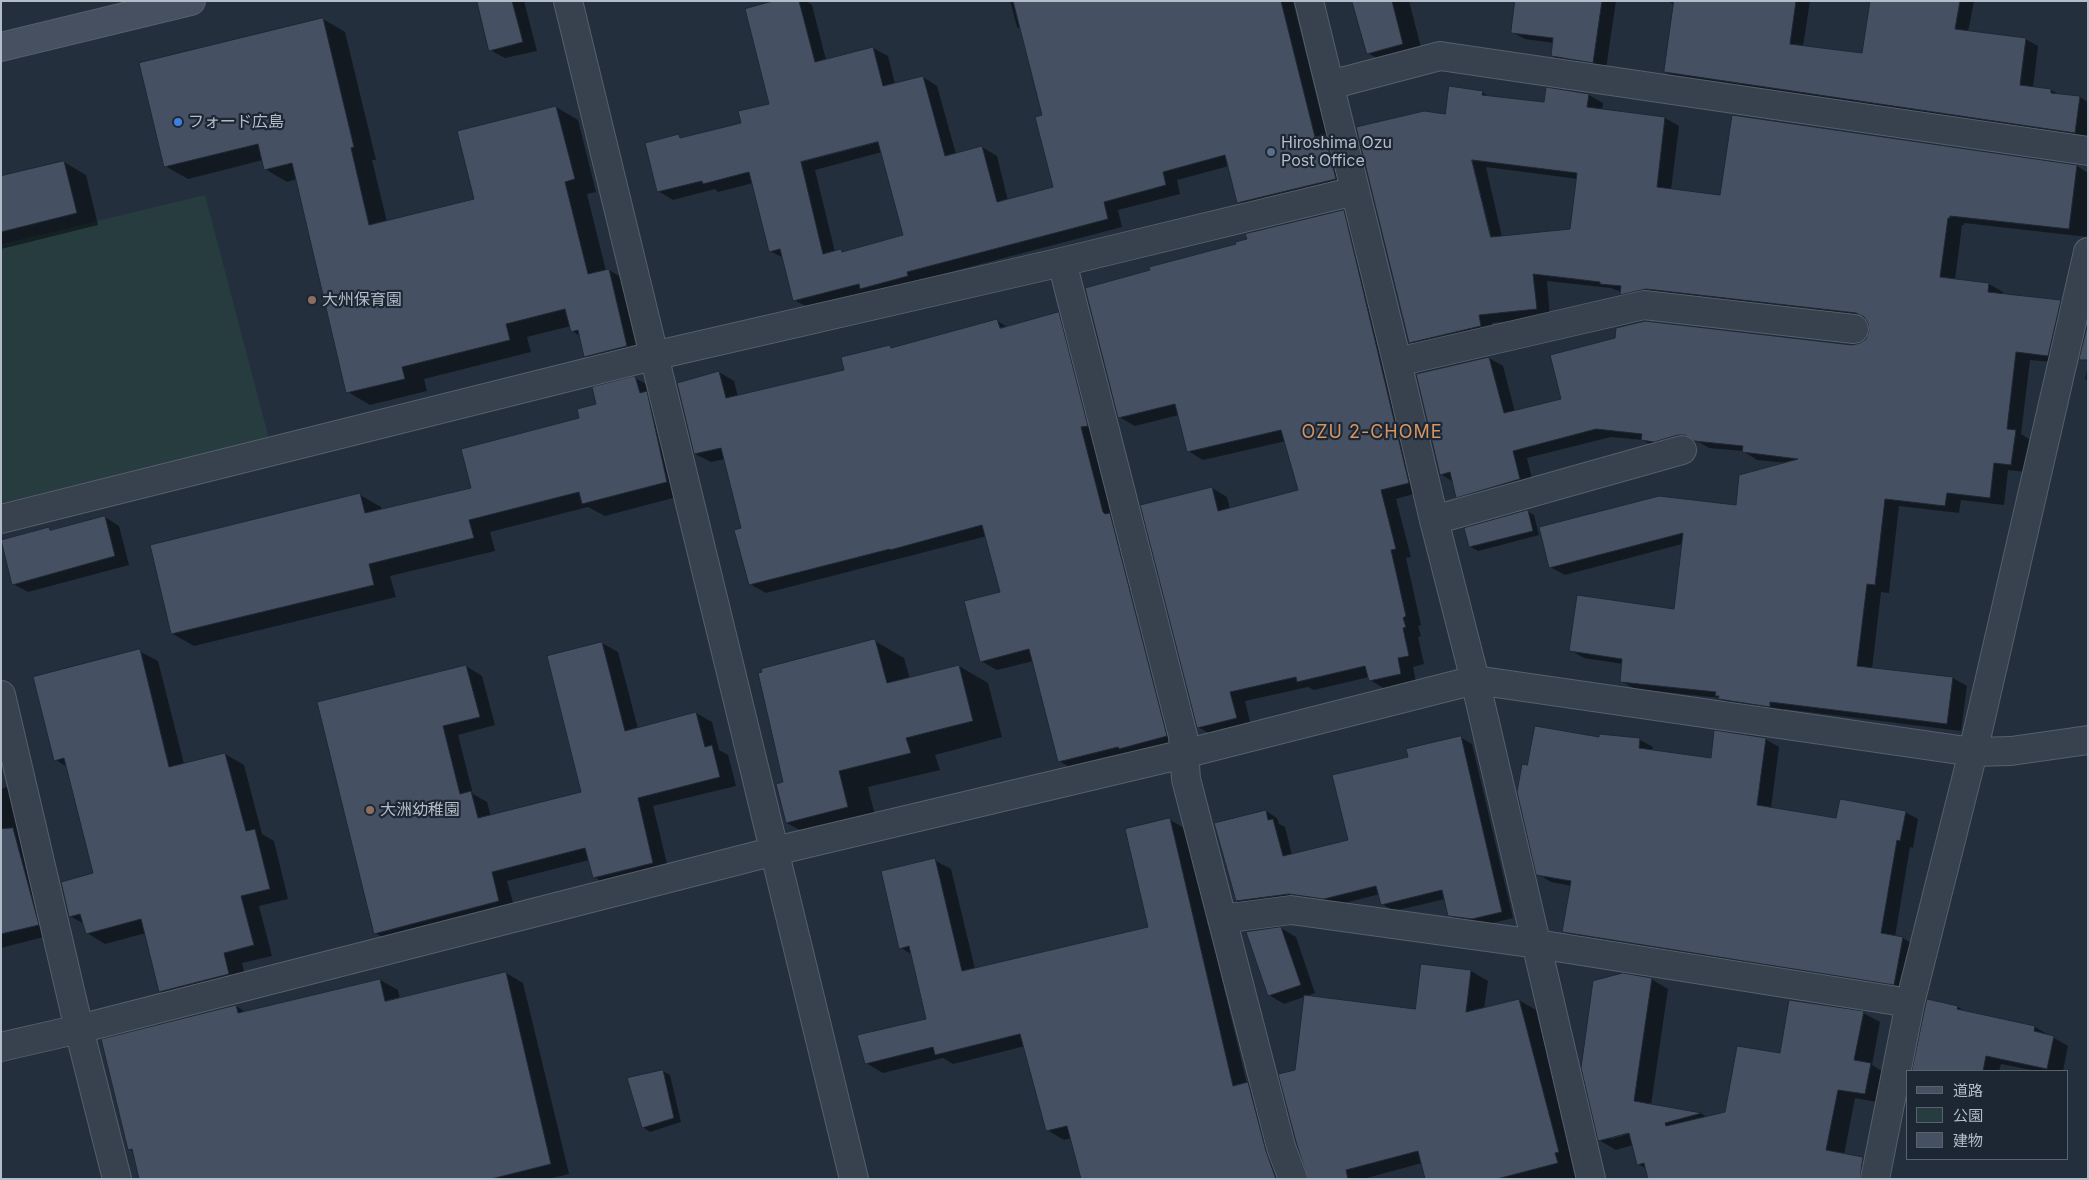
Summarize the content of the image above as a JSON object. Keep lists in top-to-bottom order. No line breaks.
{"districts":["OZU 2-CHOME"],"places":["フォード広島","Hiroshima Ozu Post Office","大州保育園","大洲幼稚園"],"legend":["道路","公園","建物"]}
